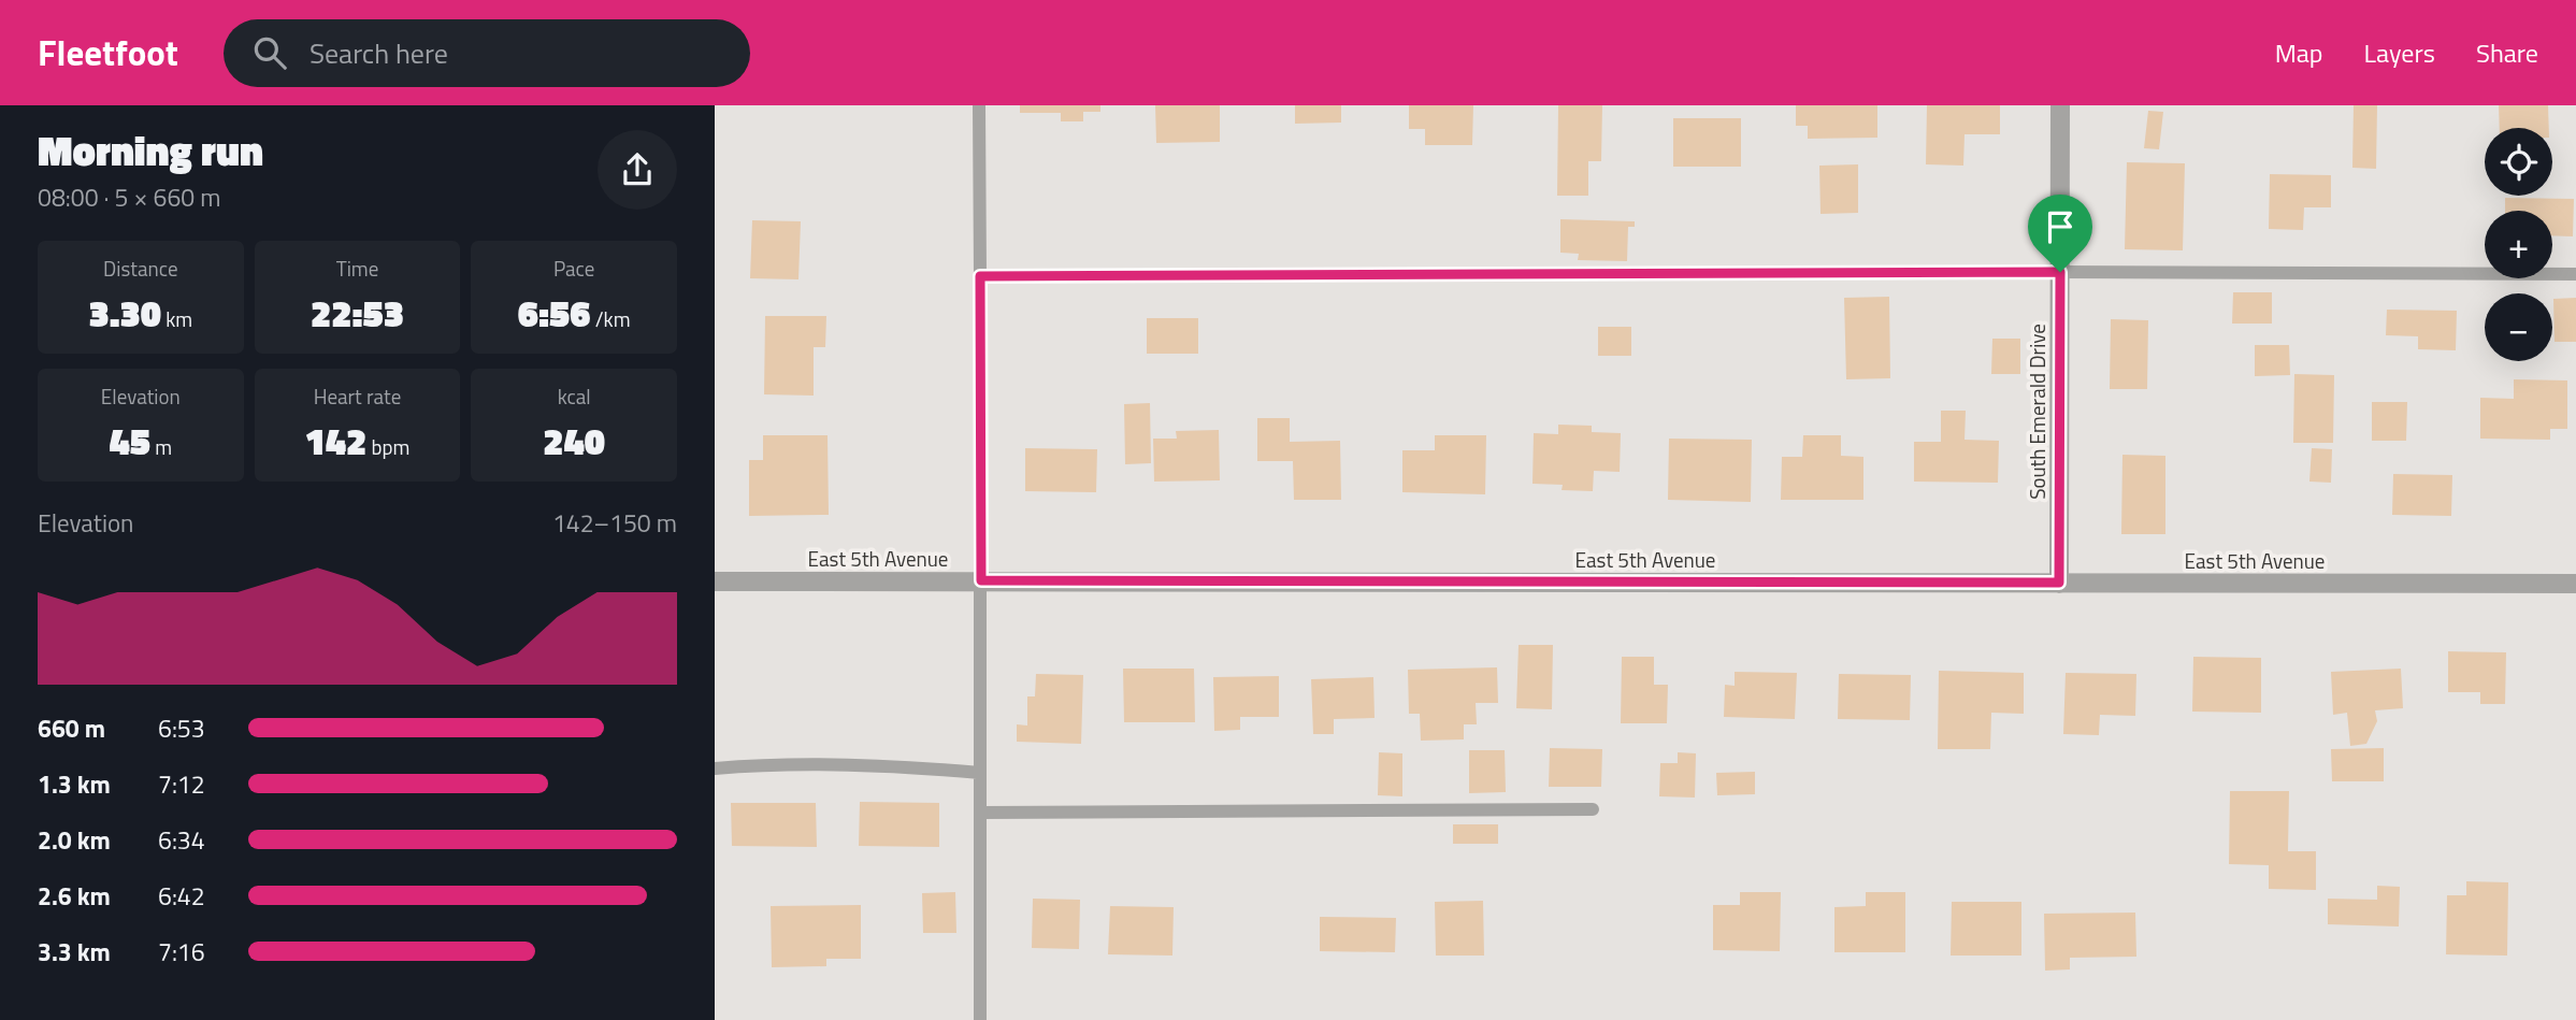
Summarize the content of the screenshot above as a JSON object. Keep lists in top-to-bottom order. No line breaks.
{"streets":{"street":["South Emerald Drive","East 5th Avenue"]},"crossings":[["South Emerald Drive","East 5th Avenue"]],"page":{"header":"Fleetfoot","search":"Search here","nav":["Map","Layers","Share"],"heading":["Morning run","08:00 · 5 × 660 m"],"map_buttons":["+","−"],"stats":[["Distance","3.30 km"],["Time","22:53"],["Pace","6:56 /km"],["Elevation","45 m"],["Heart rate","142 bpm"],["kcal","240"]],"chart":["Elevation","142–150 m"],"list":[{"name":"660 m","note":"6:53"},{"name":"1.3 km","note":"7:12"},{"name":"2.0 km","note":"6:34"},{"name":"2.6 km","note":"6:42"},{"name":"3.3 km","note":"7:16"}]}}
